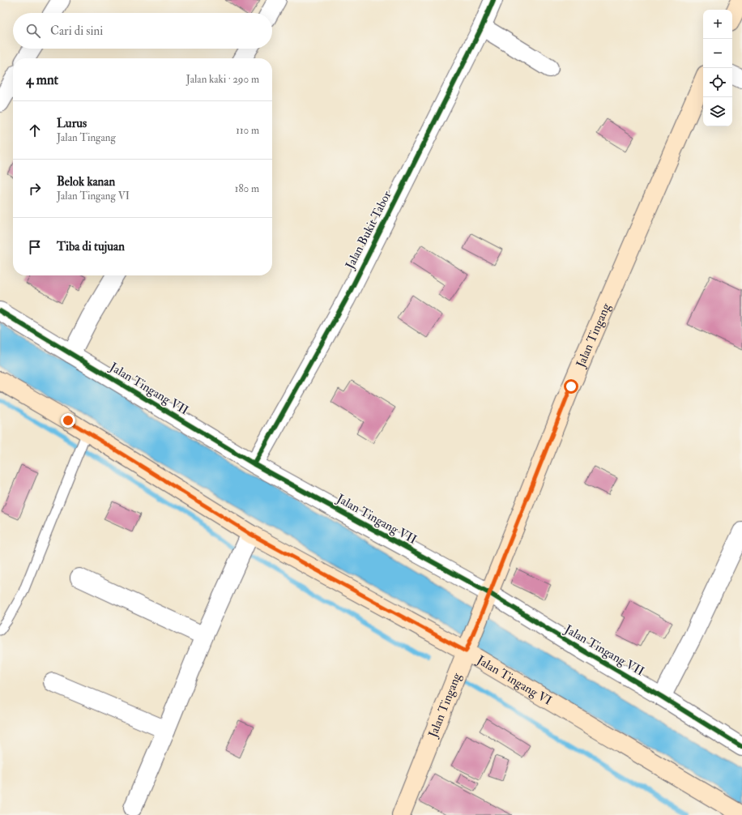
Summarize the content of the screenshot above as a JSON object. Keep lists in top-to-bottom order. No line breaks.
{"streets":{"main road":["Jalan Tingang","Jalan Tingang VI"],"street":["Jalan Bukit Tabor","Jalan Tingang VII"]},"crossings":[["Jalan Bukit Tabor","Jalan Tingang VII"],["Jalan Tingang","Jalan Tingang VII"],["Jalan Tingang","Jalan Tingang VI"]],"page":{"map_buttons":["+","−"],"search":"Cari di sini","heading":["4 mnt","Jalan kaki · 290 m"],"list":[["Lurus","Jalan Tingang","110 m"],["Belok kanan","Jalan Tingang VI","180 m"],"Tiba di tujuan"]}}
